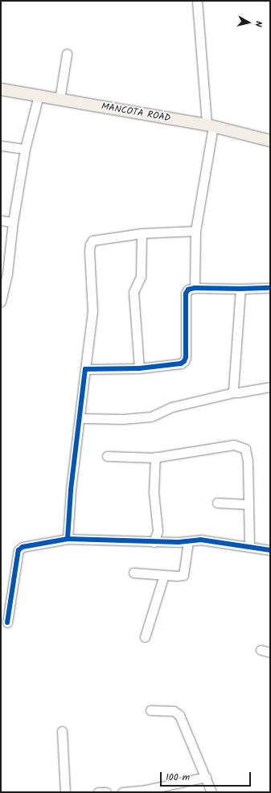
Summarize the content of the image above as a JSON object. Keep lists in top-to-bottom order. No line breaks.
{"streets":{"main road":["MANCOTA ROAD"]},"scale_bar":"100 m","north":"right"}
